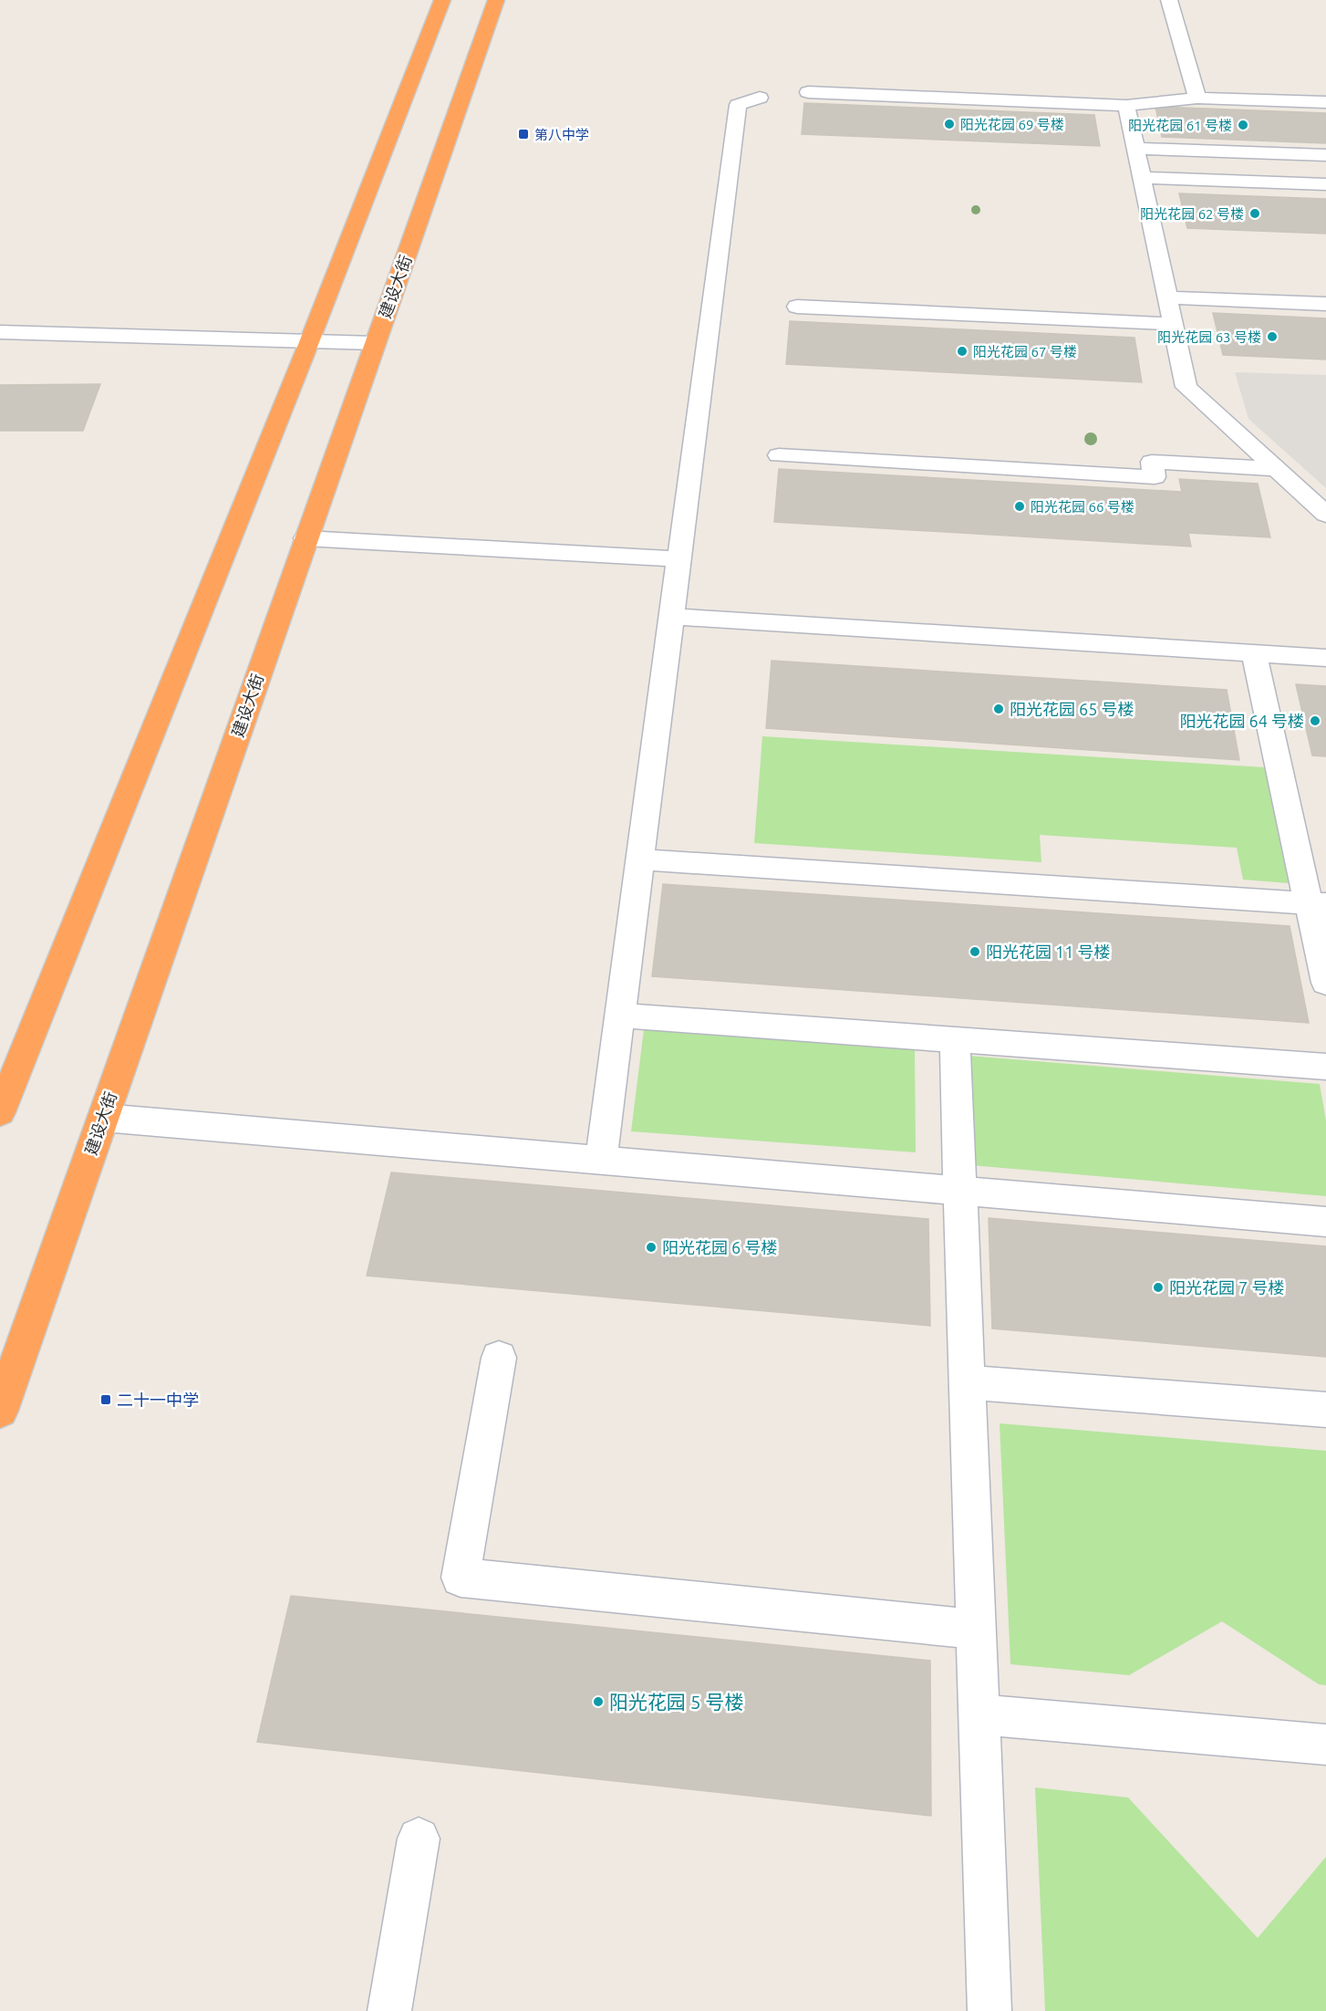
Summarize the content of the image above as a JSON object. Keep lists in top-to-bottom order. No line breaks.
{"streets":{"highway":["建设大街"]},"places":{"other":["阳光花园 69 号楼","阳光花园 61 号楼","阳光花园 62 号楼","阳光花园 63 号楼","阳光花园 67 号楼","阳光花园 66 号楼","阳光花园 65 号楼","阳光花园 64 号楼","阳光花园 11 号楼","阳光花园 6 号楼","阳光花园 7 号楼","阳光花园 5 号楼"],"transit":["第八中学","二十一中学"]}}
